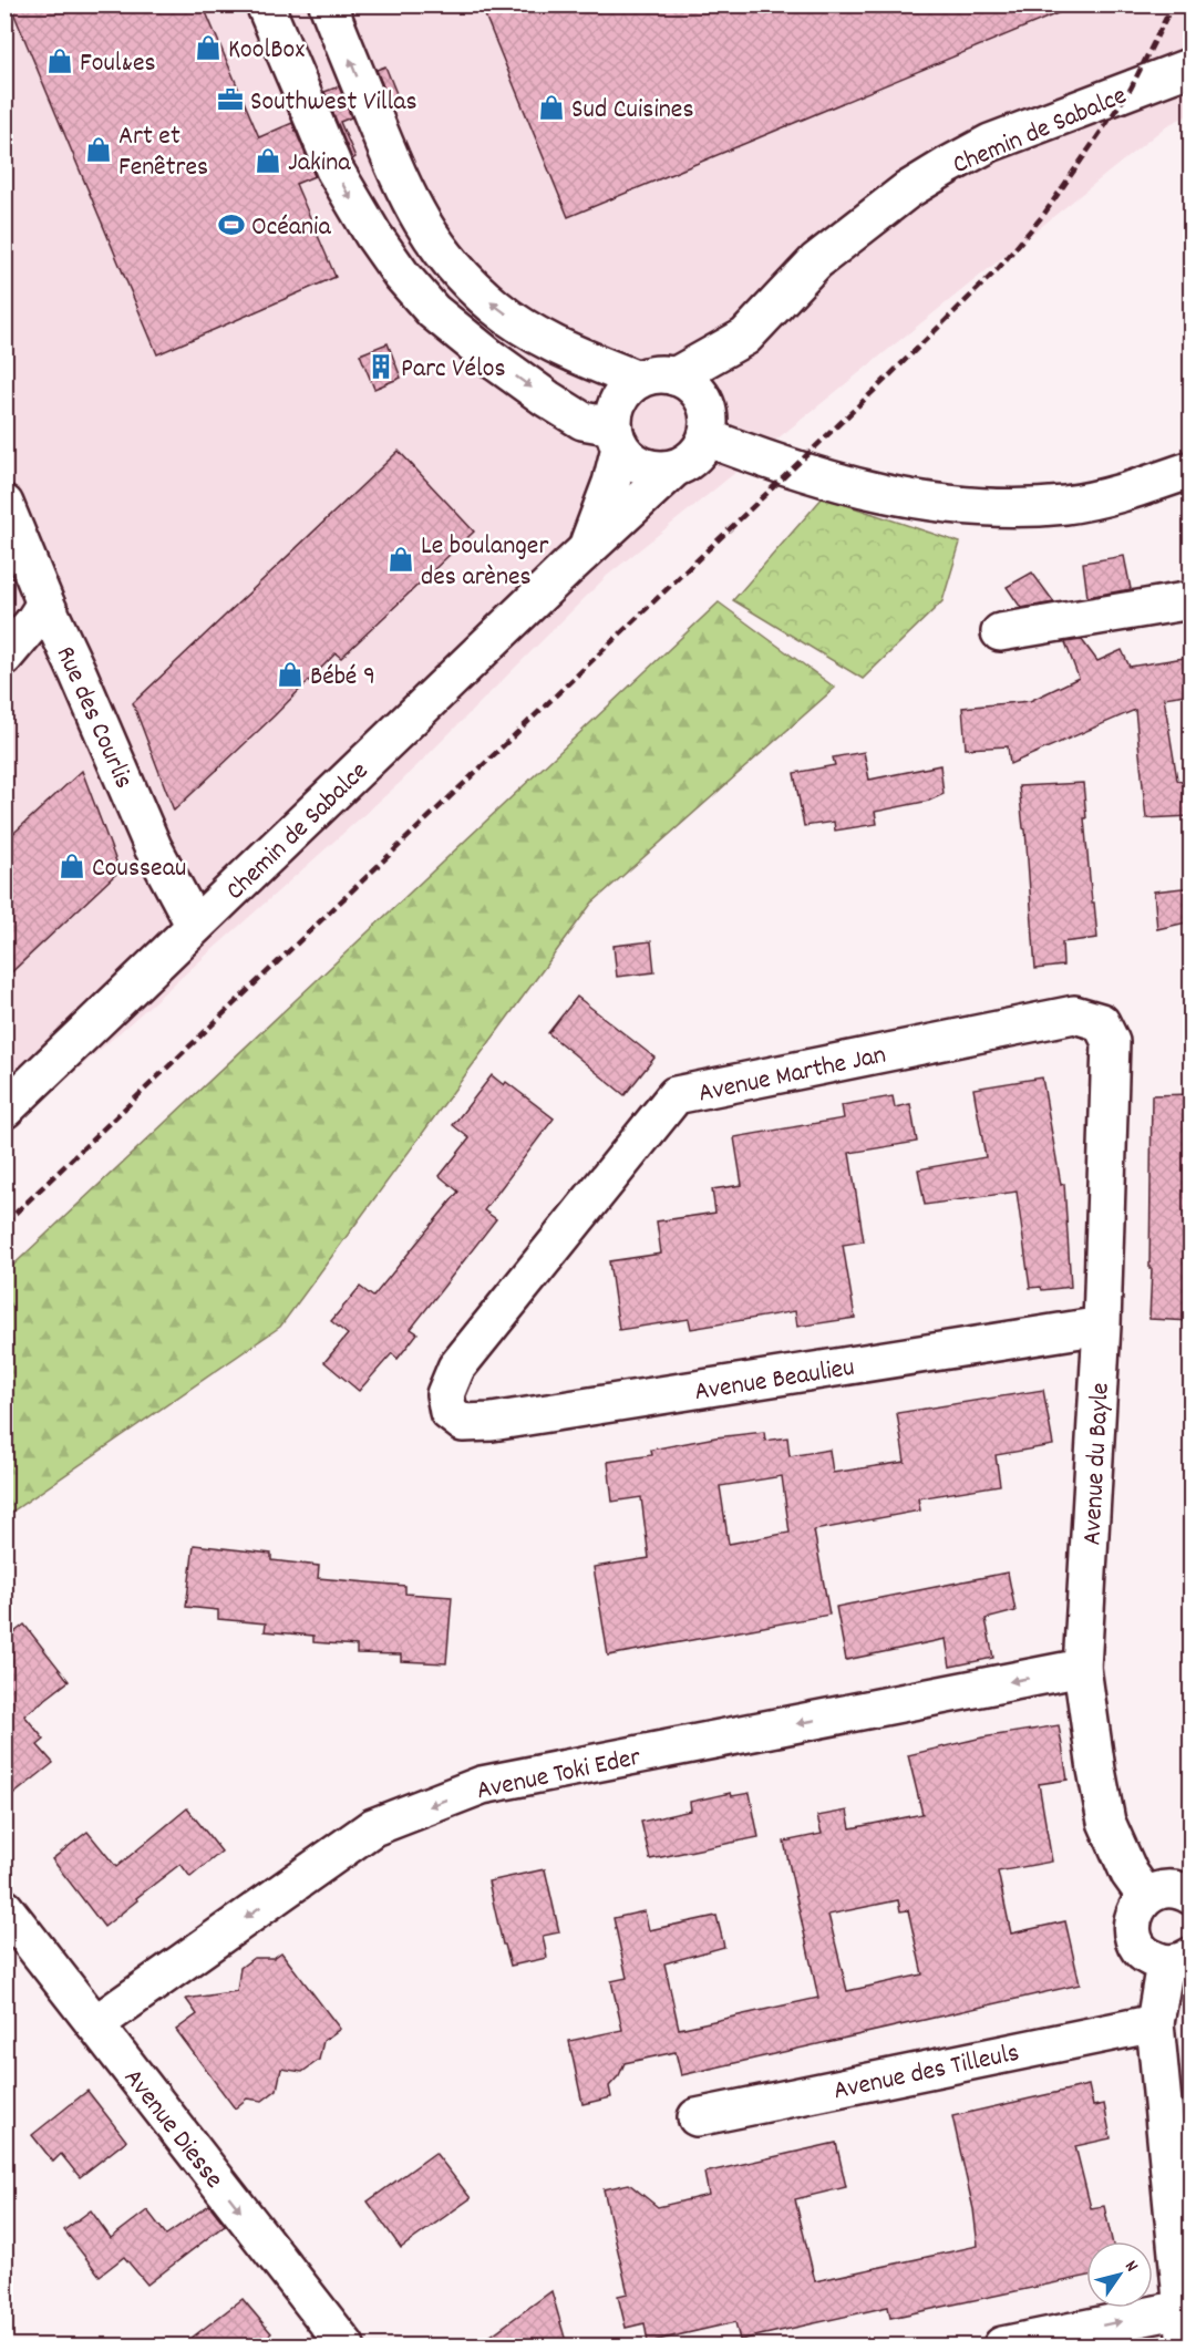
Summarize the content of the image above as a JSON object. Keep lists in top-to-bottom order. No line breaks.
{"streets":{"street":["Chemin de Sabalce","Rue des Courlis","Avenue Marthe Jan","Avenue Beaulieu","Avenue du Bayle","Avenue Toki Eder","Avenue des Tilleuls","Avenue Diesse"]},"crossings":[["Chemin de Sabalce","Rue des Courlis"],["Avenue Marthe Jan","Avenue Beaulieu"],["Avenue Marthe Jan","Avenue du Bayle"],["Avenue Beaulieu","Avenue du Bayle"],["Avenue du Bayle","Avenue Toki Eder"],["Avenue Toki Eder","Avenue Diesse"]],"one_way":["Avenue Toki Eder","Avenue Diesse"],"places":{"shop":["KoolBox","Foul&es","Sud Cuisines","Art et Fenêtres","Jakina","Le boulanger des arènes","Bébé 9","Cousseau"],"office":["Southwest Villas"],"sports":["Océania"],"building":["Parc Vélos"]},"north":"top right"}
